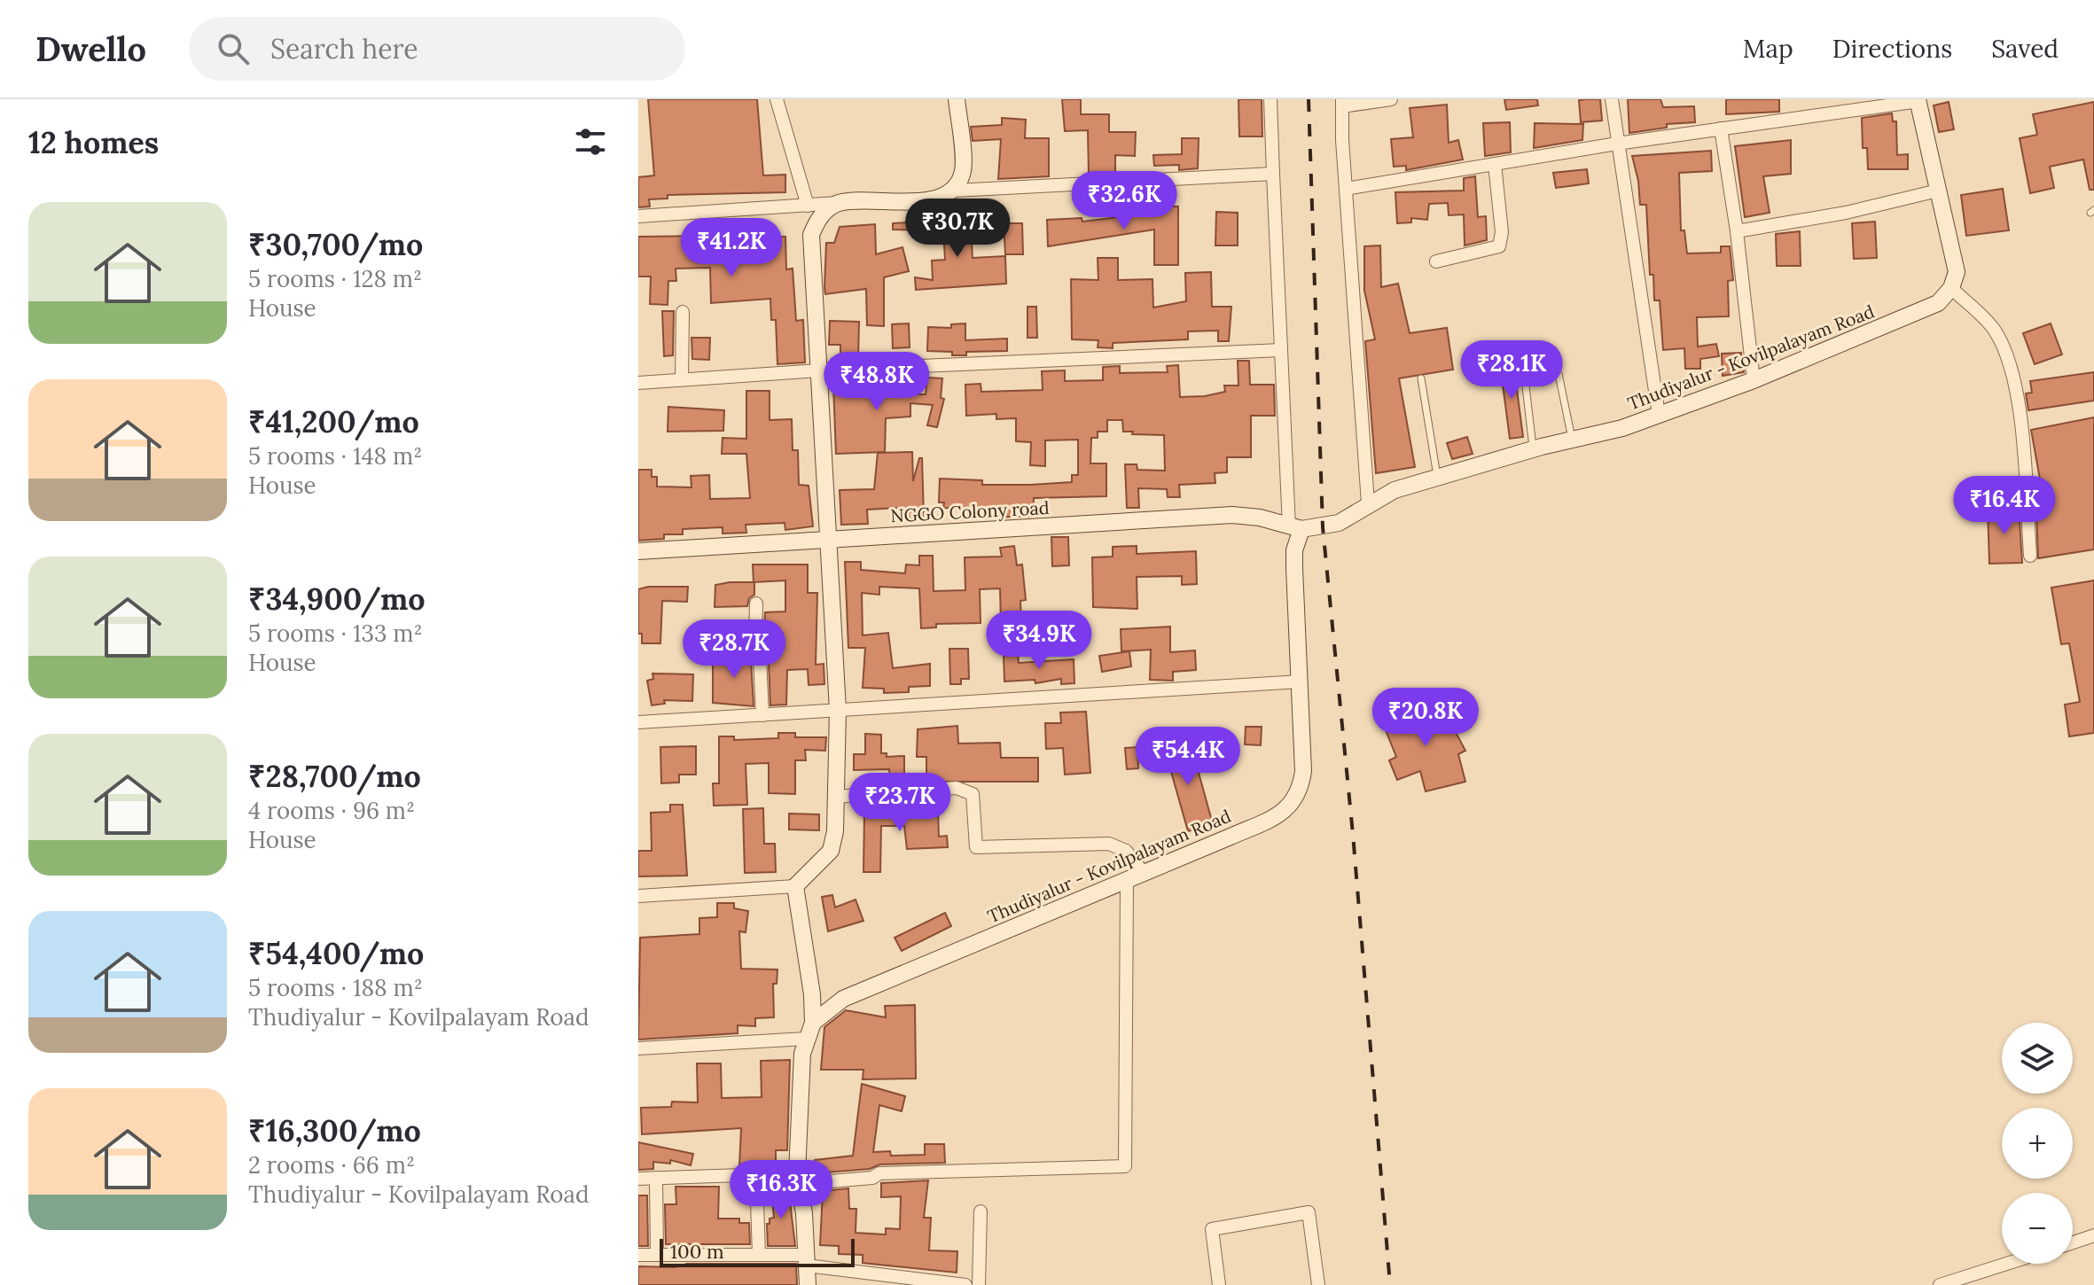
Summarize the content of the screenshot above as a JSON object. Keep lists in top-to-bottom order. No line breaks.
{"streets":{"main road":["Thudiyalur - Kovilpalayam Road","NGGO Colony road"]},"crossings":[["Thudiyalur - Kovilpalayam Road","NGGO Colony road"]],"scale_bar":"100 m","page":{"header":"Dwello","search":"Search here","nav":["Map","Directions","Saved"],"heading":"12 homes","price":["₹32.6K","₹30.7K","₹41.2K","₹28.1K","₹48.8K","₹16.4K","₹34.9K","₹28.7K","₹20.8K","₹54.4K","₹23.7K","₹16.3K"],"list":[{"name":"₹30,700/mo","note":"5 rooms · 128 m² · House"},{"name":"₹41,200/mo","note":"5 rooms · 148 m² · House"},{"name":"₹34,900/mo","note":"5 rooms · 133 m² · House"},{"name":"₹28,700/mo","note":"4 rooms · 96 m² · House"},{"name":"₹54,400/mo","note":"5 rooms · 188 m² · Thudiyalur - Kovilpalayam Road"},{"name":"₹16,300/mo","note":"2 rooms · 66 m² · Thudiyalur - Kovilpalayam Road"}],"map_buttons":["+","−"],"scale":"100 m"}}
